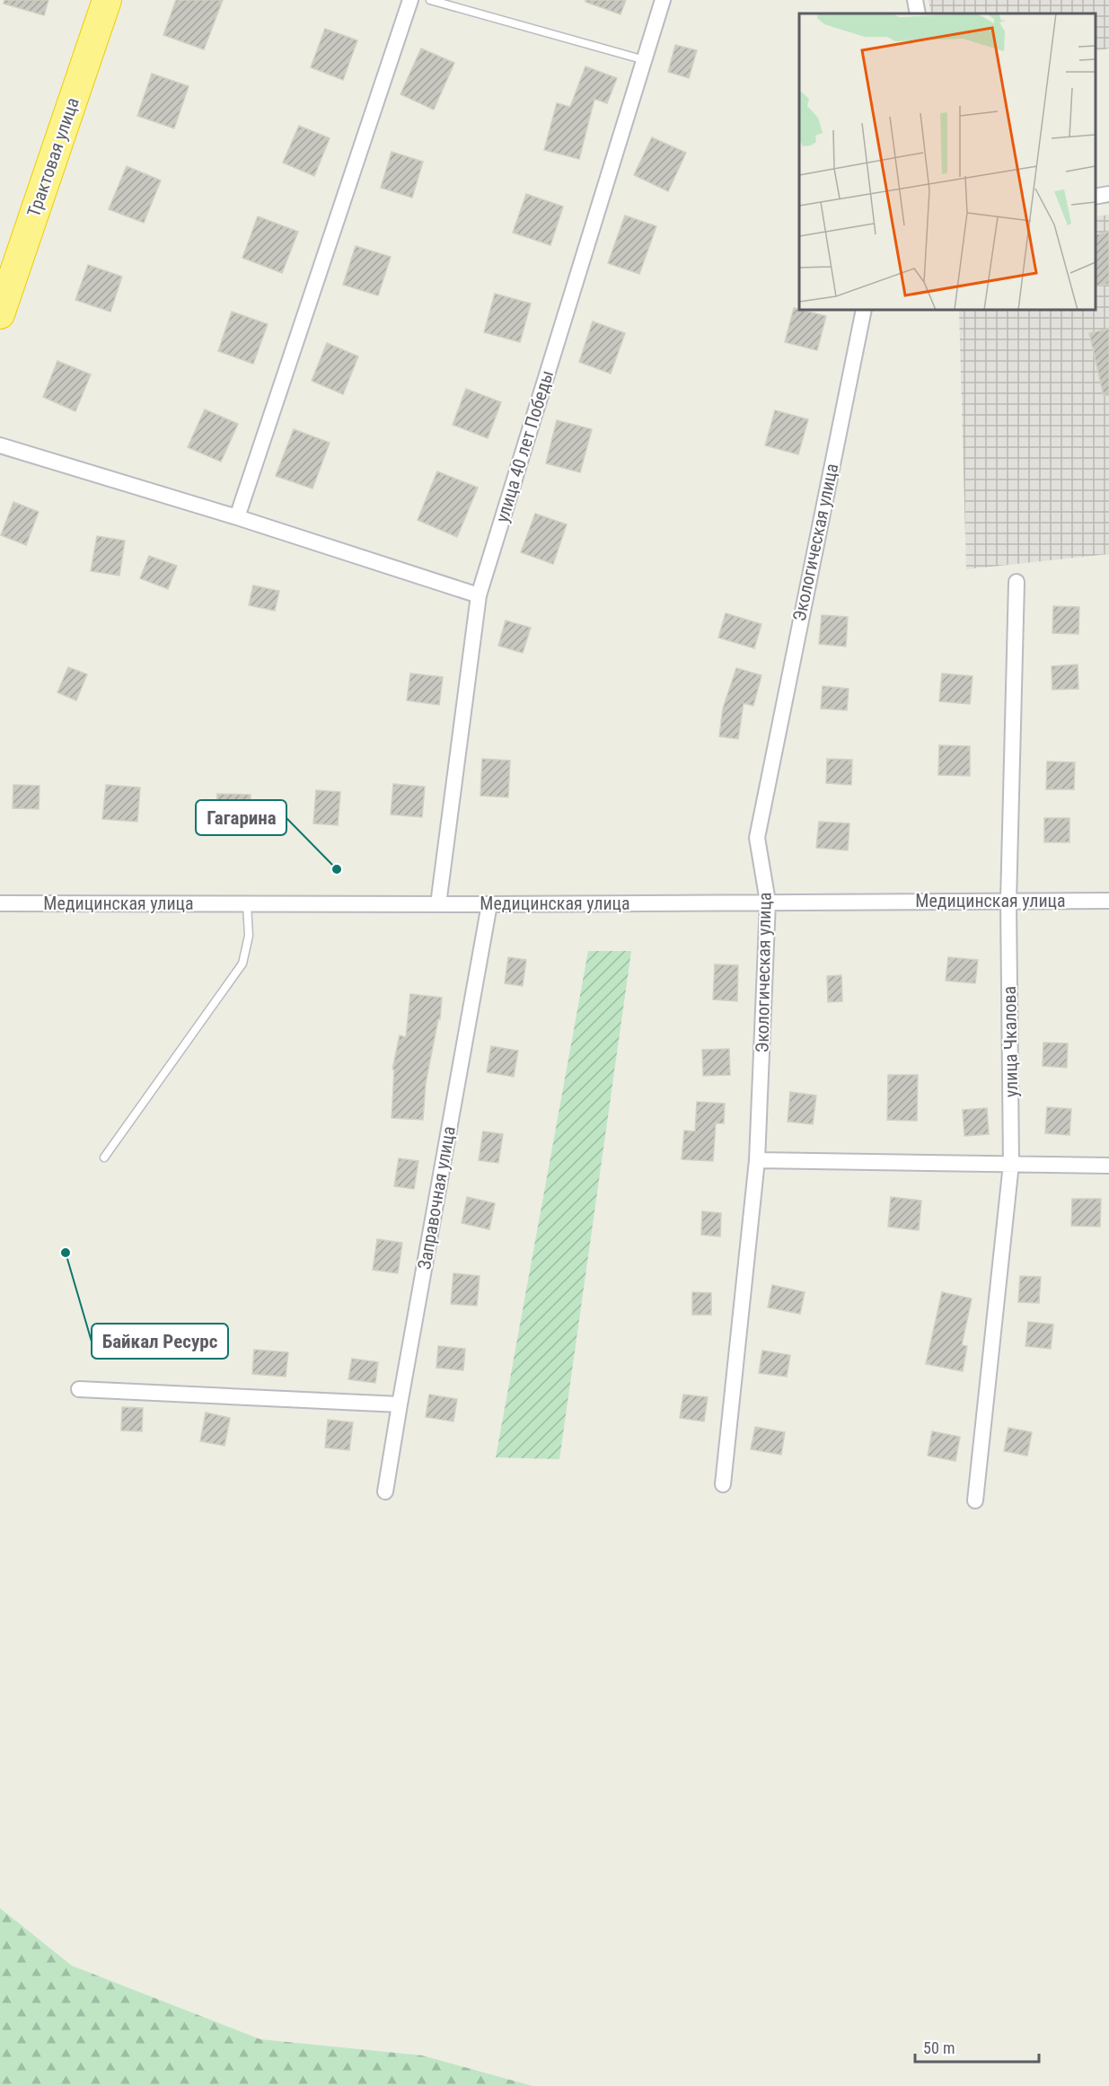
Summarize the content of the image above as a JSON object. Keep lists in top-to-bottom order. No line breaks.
{"streets":{"highway":["Трактовая улица"],"street":["улица 40 лет Победы","Экологическая улица","Медицинская улица","улица Чкалова","Заправочная улица"]},"crossings":[["улица 40 лет Победы","Медицинская улица"],["Экологическая улица","Медицинская улица"],["Медицинская улица","улица Чкалова"],["Медицинская улица","Заправочная улица"]],"places":["Гагарина","Байкал Ресурс"],"scale_bar":"50 m"}
